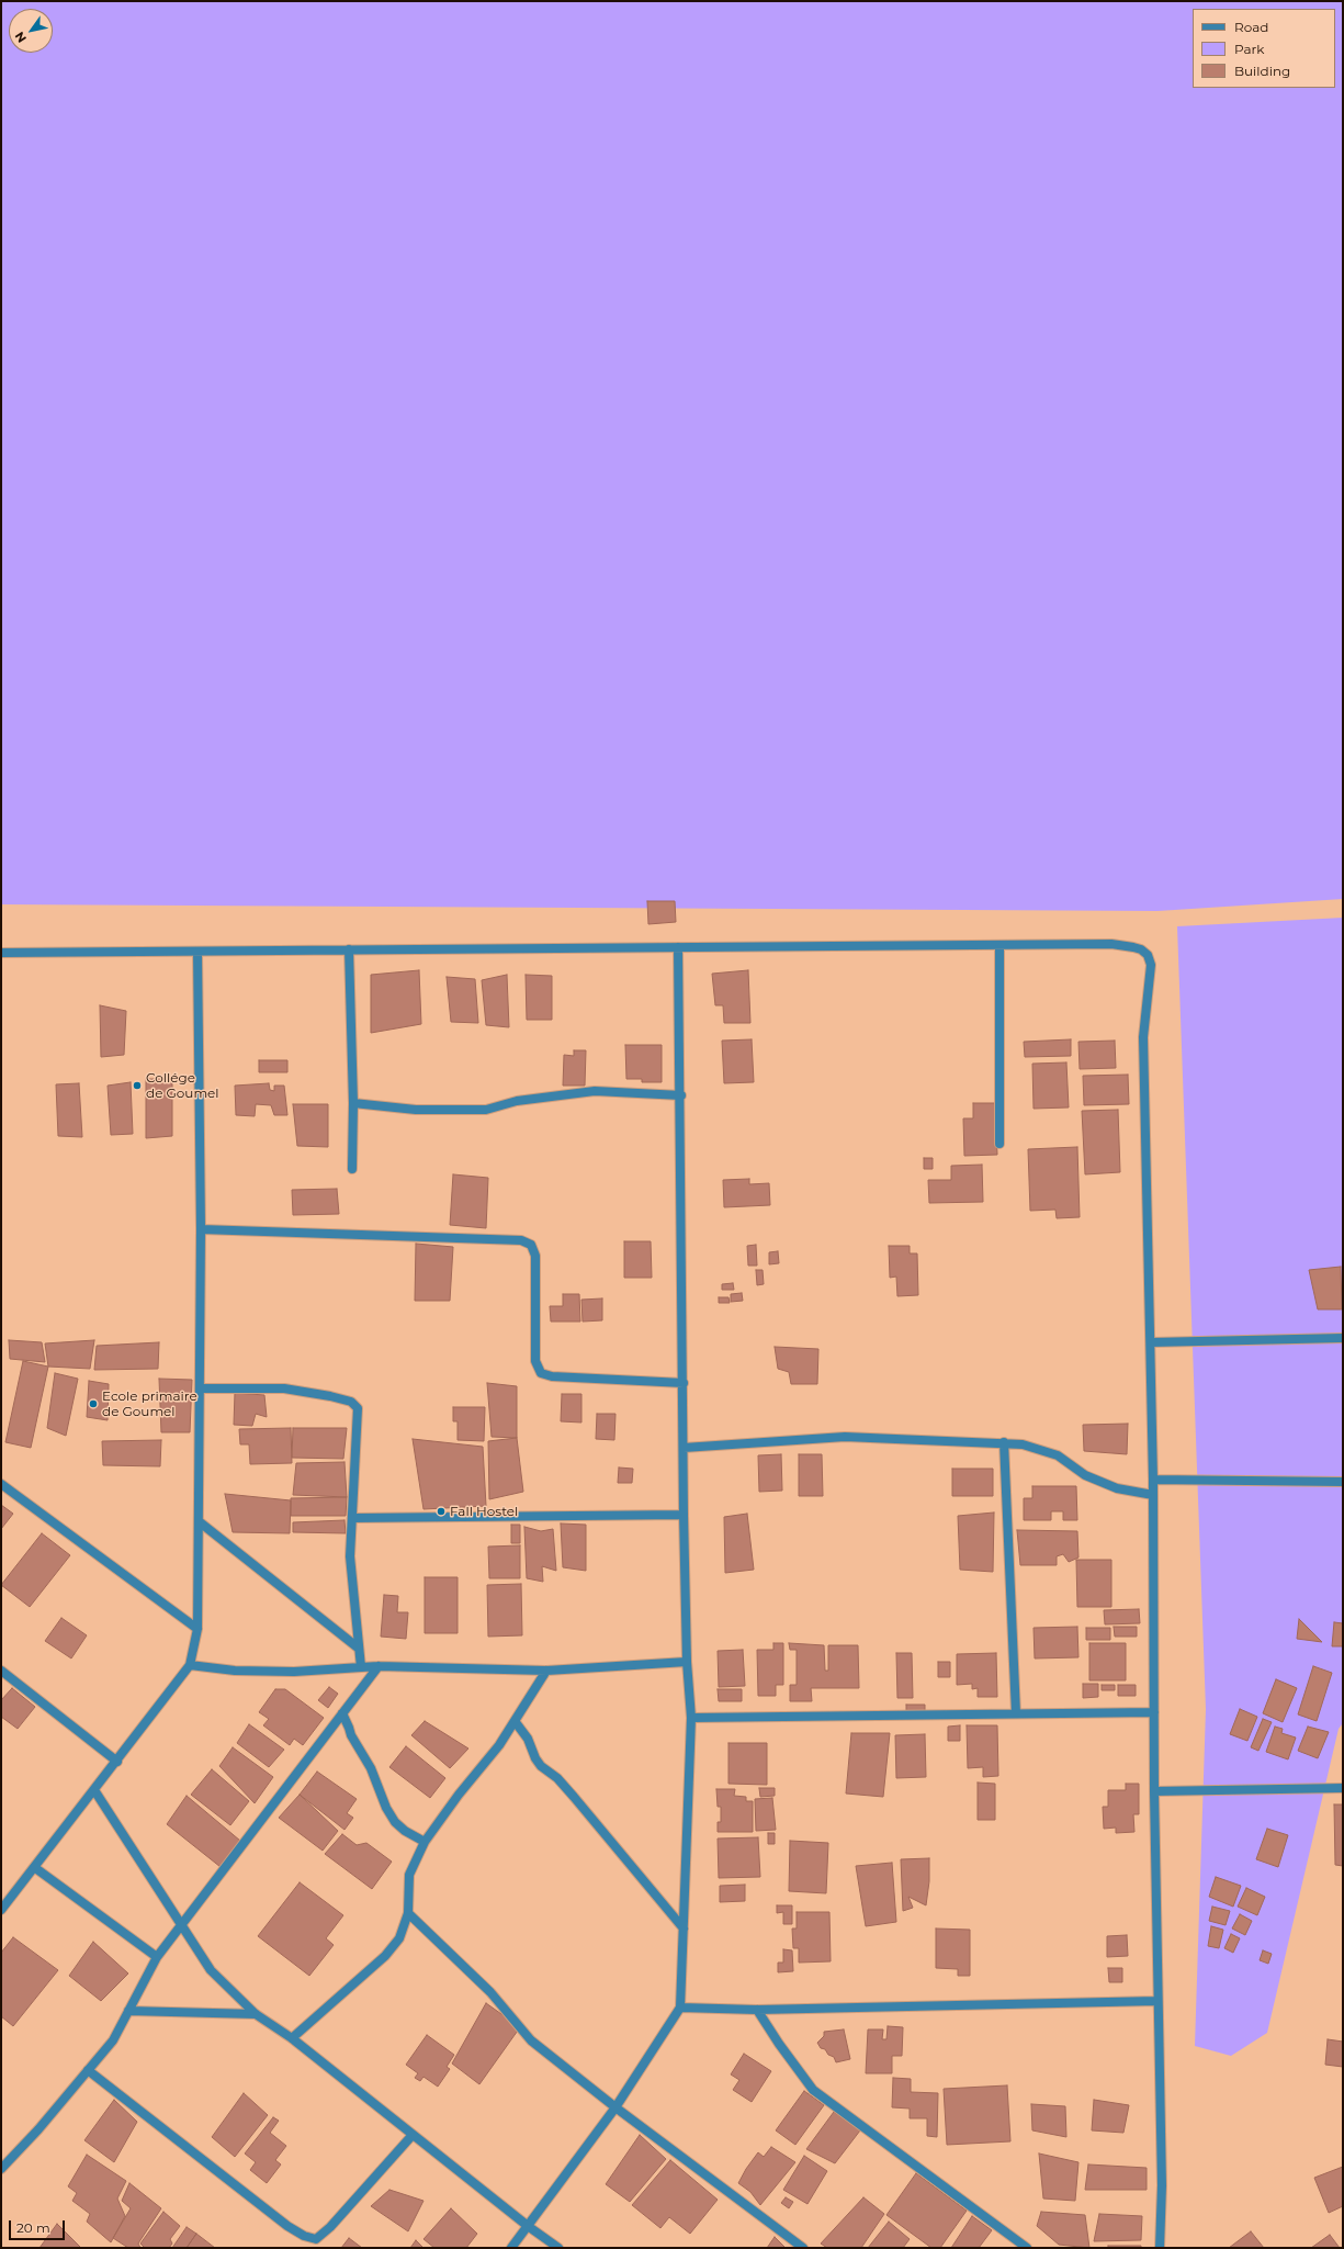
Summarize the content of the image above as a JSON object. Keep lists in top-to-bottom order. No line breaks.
{"places":["Collége de Goumel","Ecole primaire de Goumel","Fall Hostel"],"legend":["Road","Park","Building"],"scale_bar":"20 m","north":"bottom left"}
